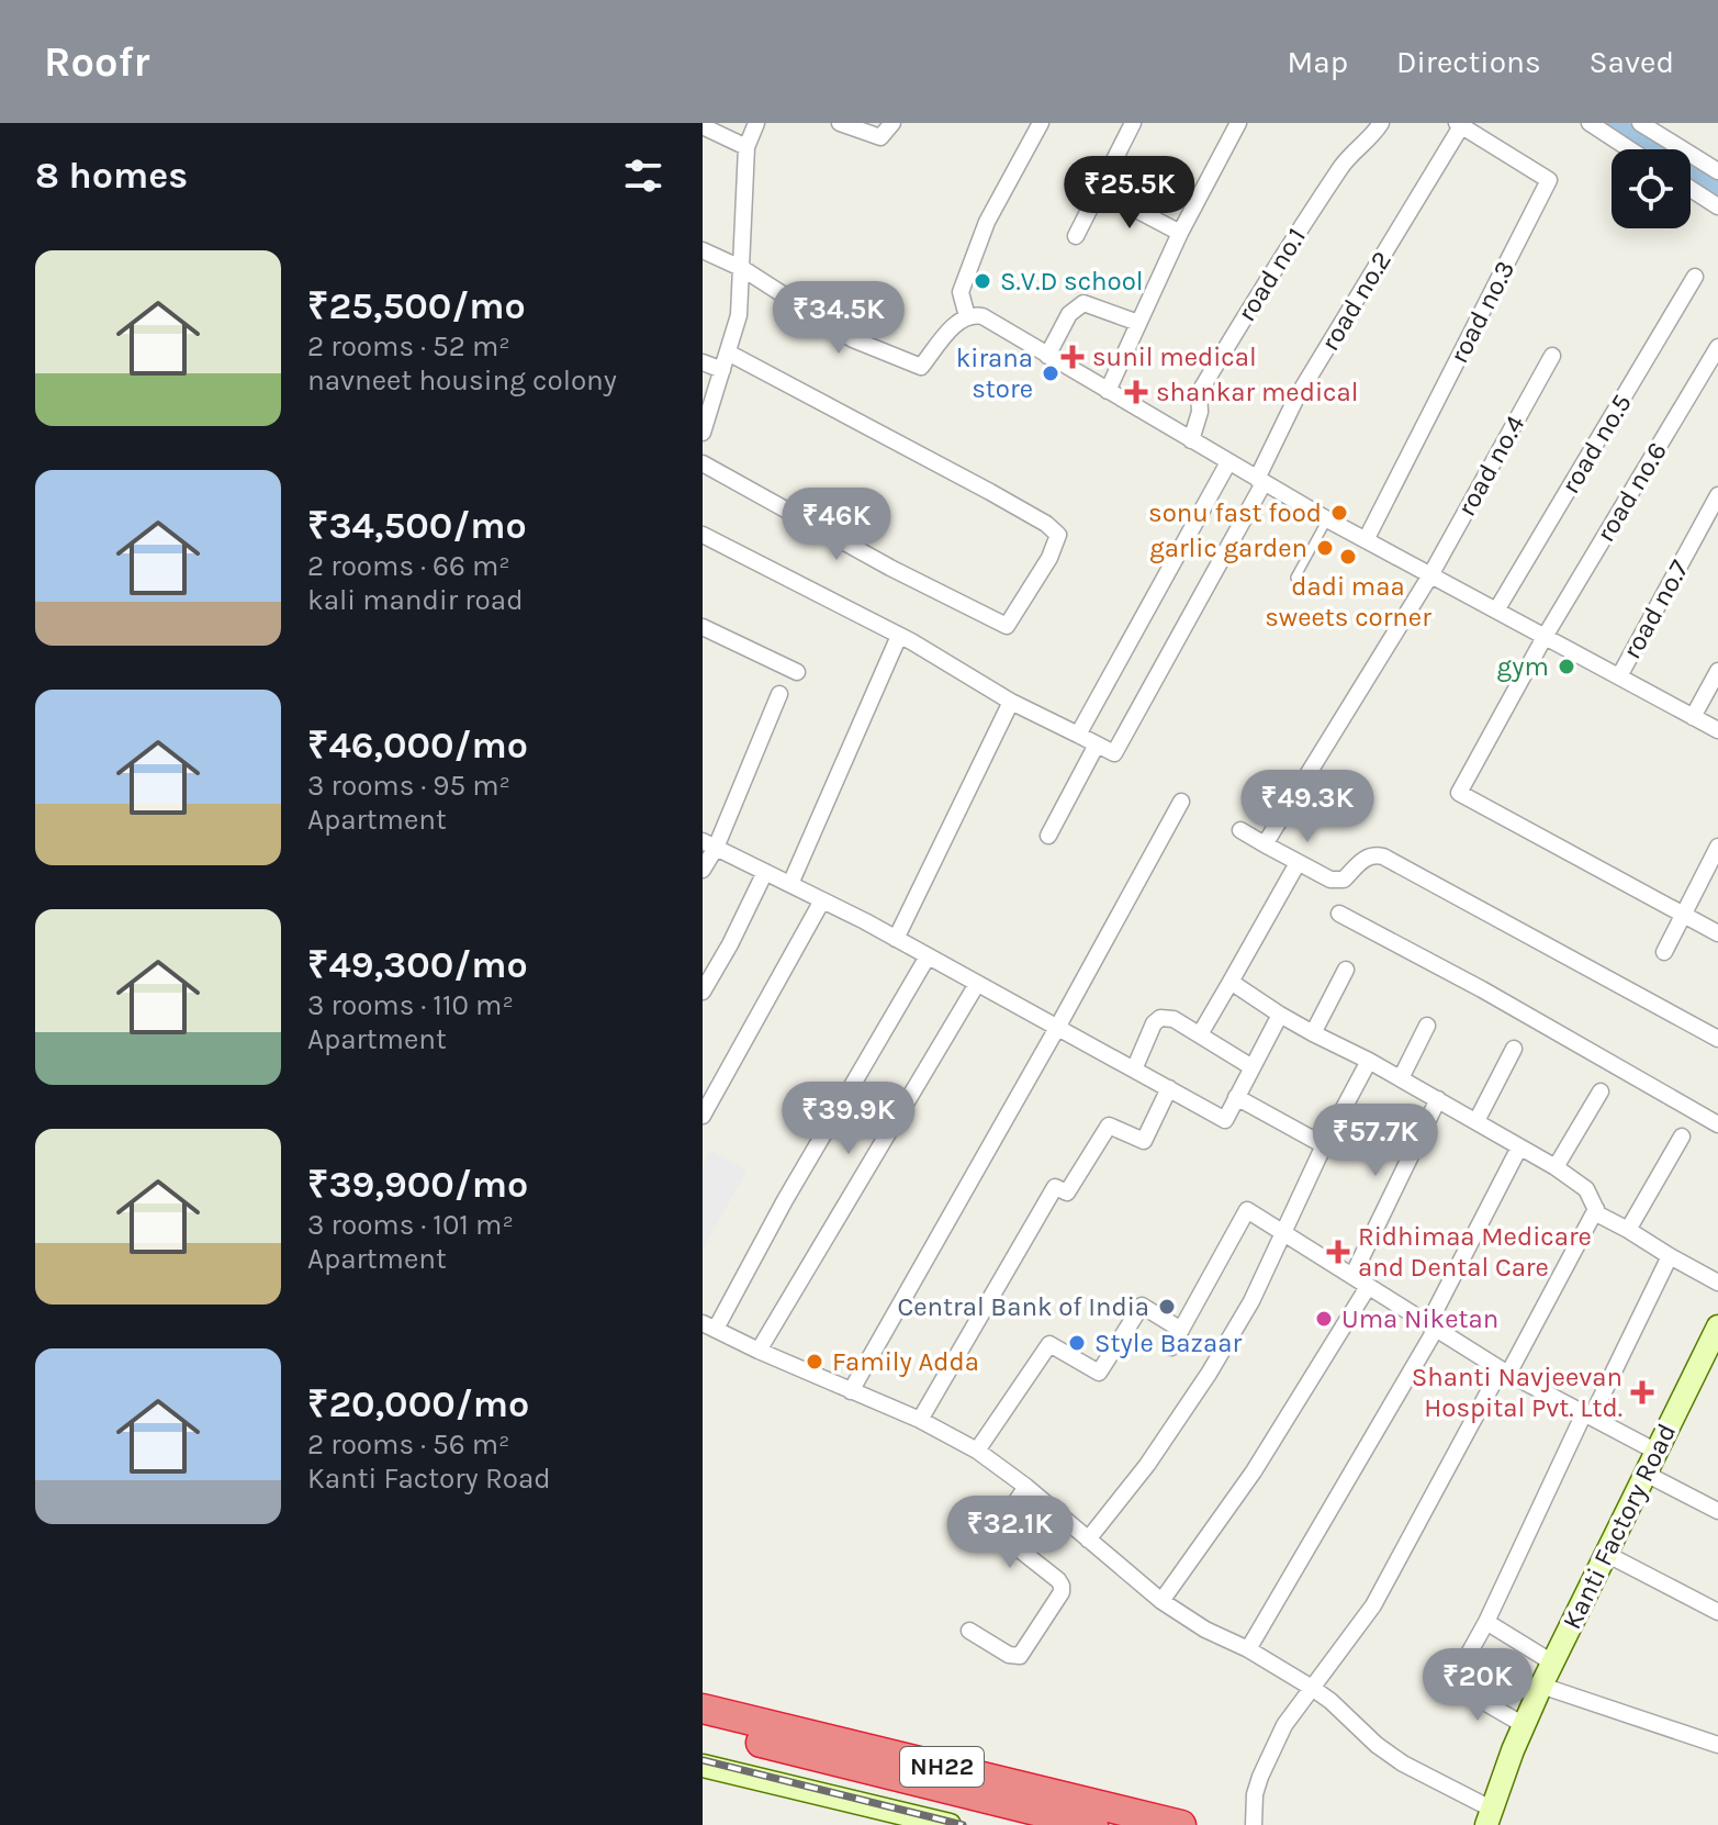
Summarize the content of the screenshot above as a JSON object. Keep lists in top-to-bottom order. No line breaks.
{"streets":{"highway":["NH22"],"street":["road no.1","road no.2","road no.3","road no.5","road no.4","road no.6","road no.7","Kanti Factory Road"]},"crossings":[["road no.2","road no.3"]],"places":{"other":["S.V.D school","kirana store","sonu fast food","garlic garden","dadi maa sweets corner","gym","Central Bank of India","Uma Niketan","Style Bazaar","Family Adda"],"health":["sunil medical","shankar medical","Ridhimaa Medicare and Dental Care","Shanti Navjeevan Hospital Pvt. Ltd."]},"page":{"header":"Roofr","nav":["Map","Directions","Saved"],"heading":"8 homes","price":["₹25.5K","₹34.5K","₹46K","₹49.3K","₹39.9K","₹57.7K","₹32.1K","₹20K"],"list":[{"name":"₹25,500/mo","note":"2 rooms · 52 m² · navneet housing colony"},{"name":"₹34,500/mo","note":"2 rooms · 66 m² · kali mandir road"},{"name":"₹46,000/mo","note":"3 rooms · 95 m² · Apartment"},{"name":"₹49,300/mo","note":"3 rooms · 110 m² · Apartment"},{"name":"₹39,900/mo","note":"3 rooms · 101 m² · Apartment"},{"name":"₹20,000/mo","note":"2 rooms · 56 m² · Kanti Factory Road"}]}}
